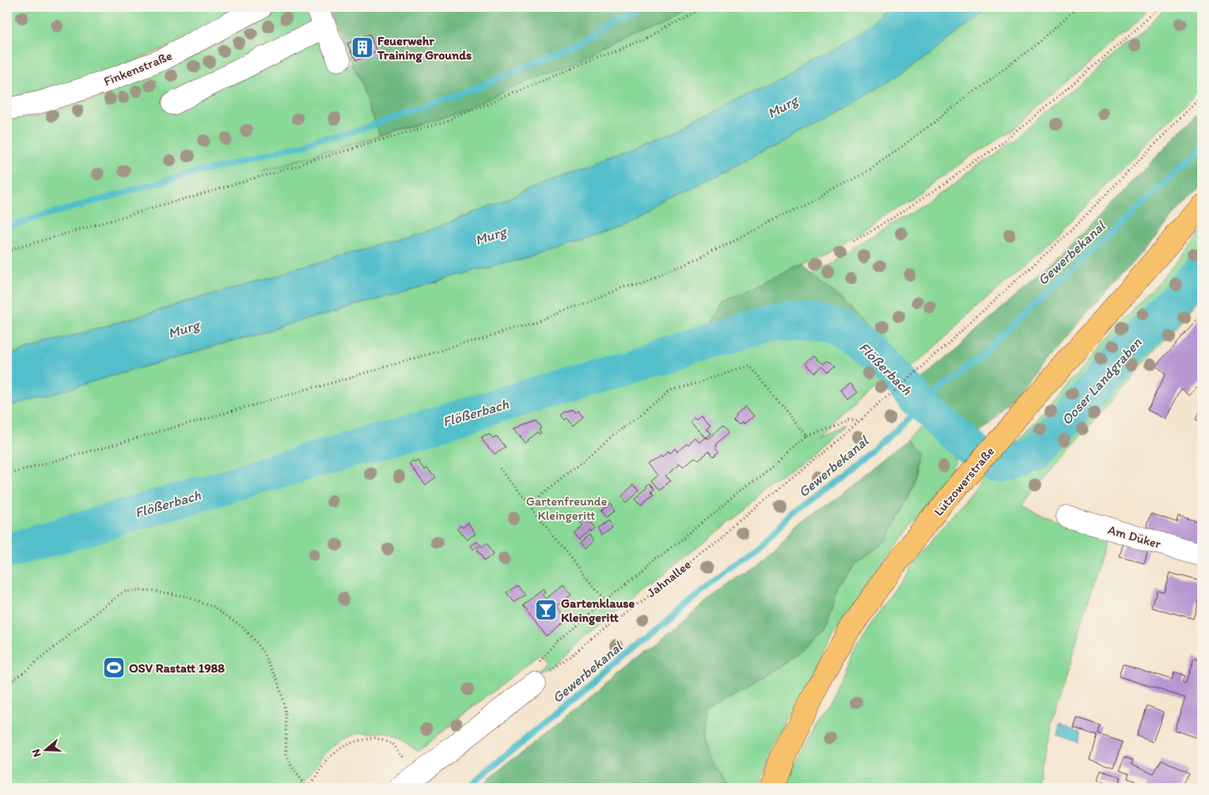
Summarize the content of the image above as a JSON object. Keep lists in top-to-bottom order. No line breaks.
{"streets":{"main road":["Lützowerstraße"],"street":["Finkenstraße","Am Düker"],"path":["Jahnallee"]},"water":["Murg","Gewerbekanal","Flößerbach","Ooser Landgraben"],"parks":["Gartenfreunde Kleingeritt"],"places":{"building":["Feuerwehr Training Grounds"],"bar":["Gartenklause Kleingeritt"],"sports":["OSV Rastatt 1988"]},"north":"left"}
